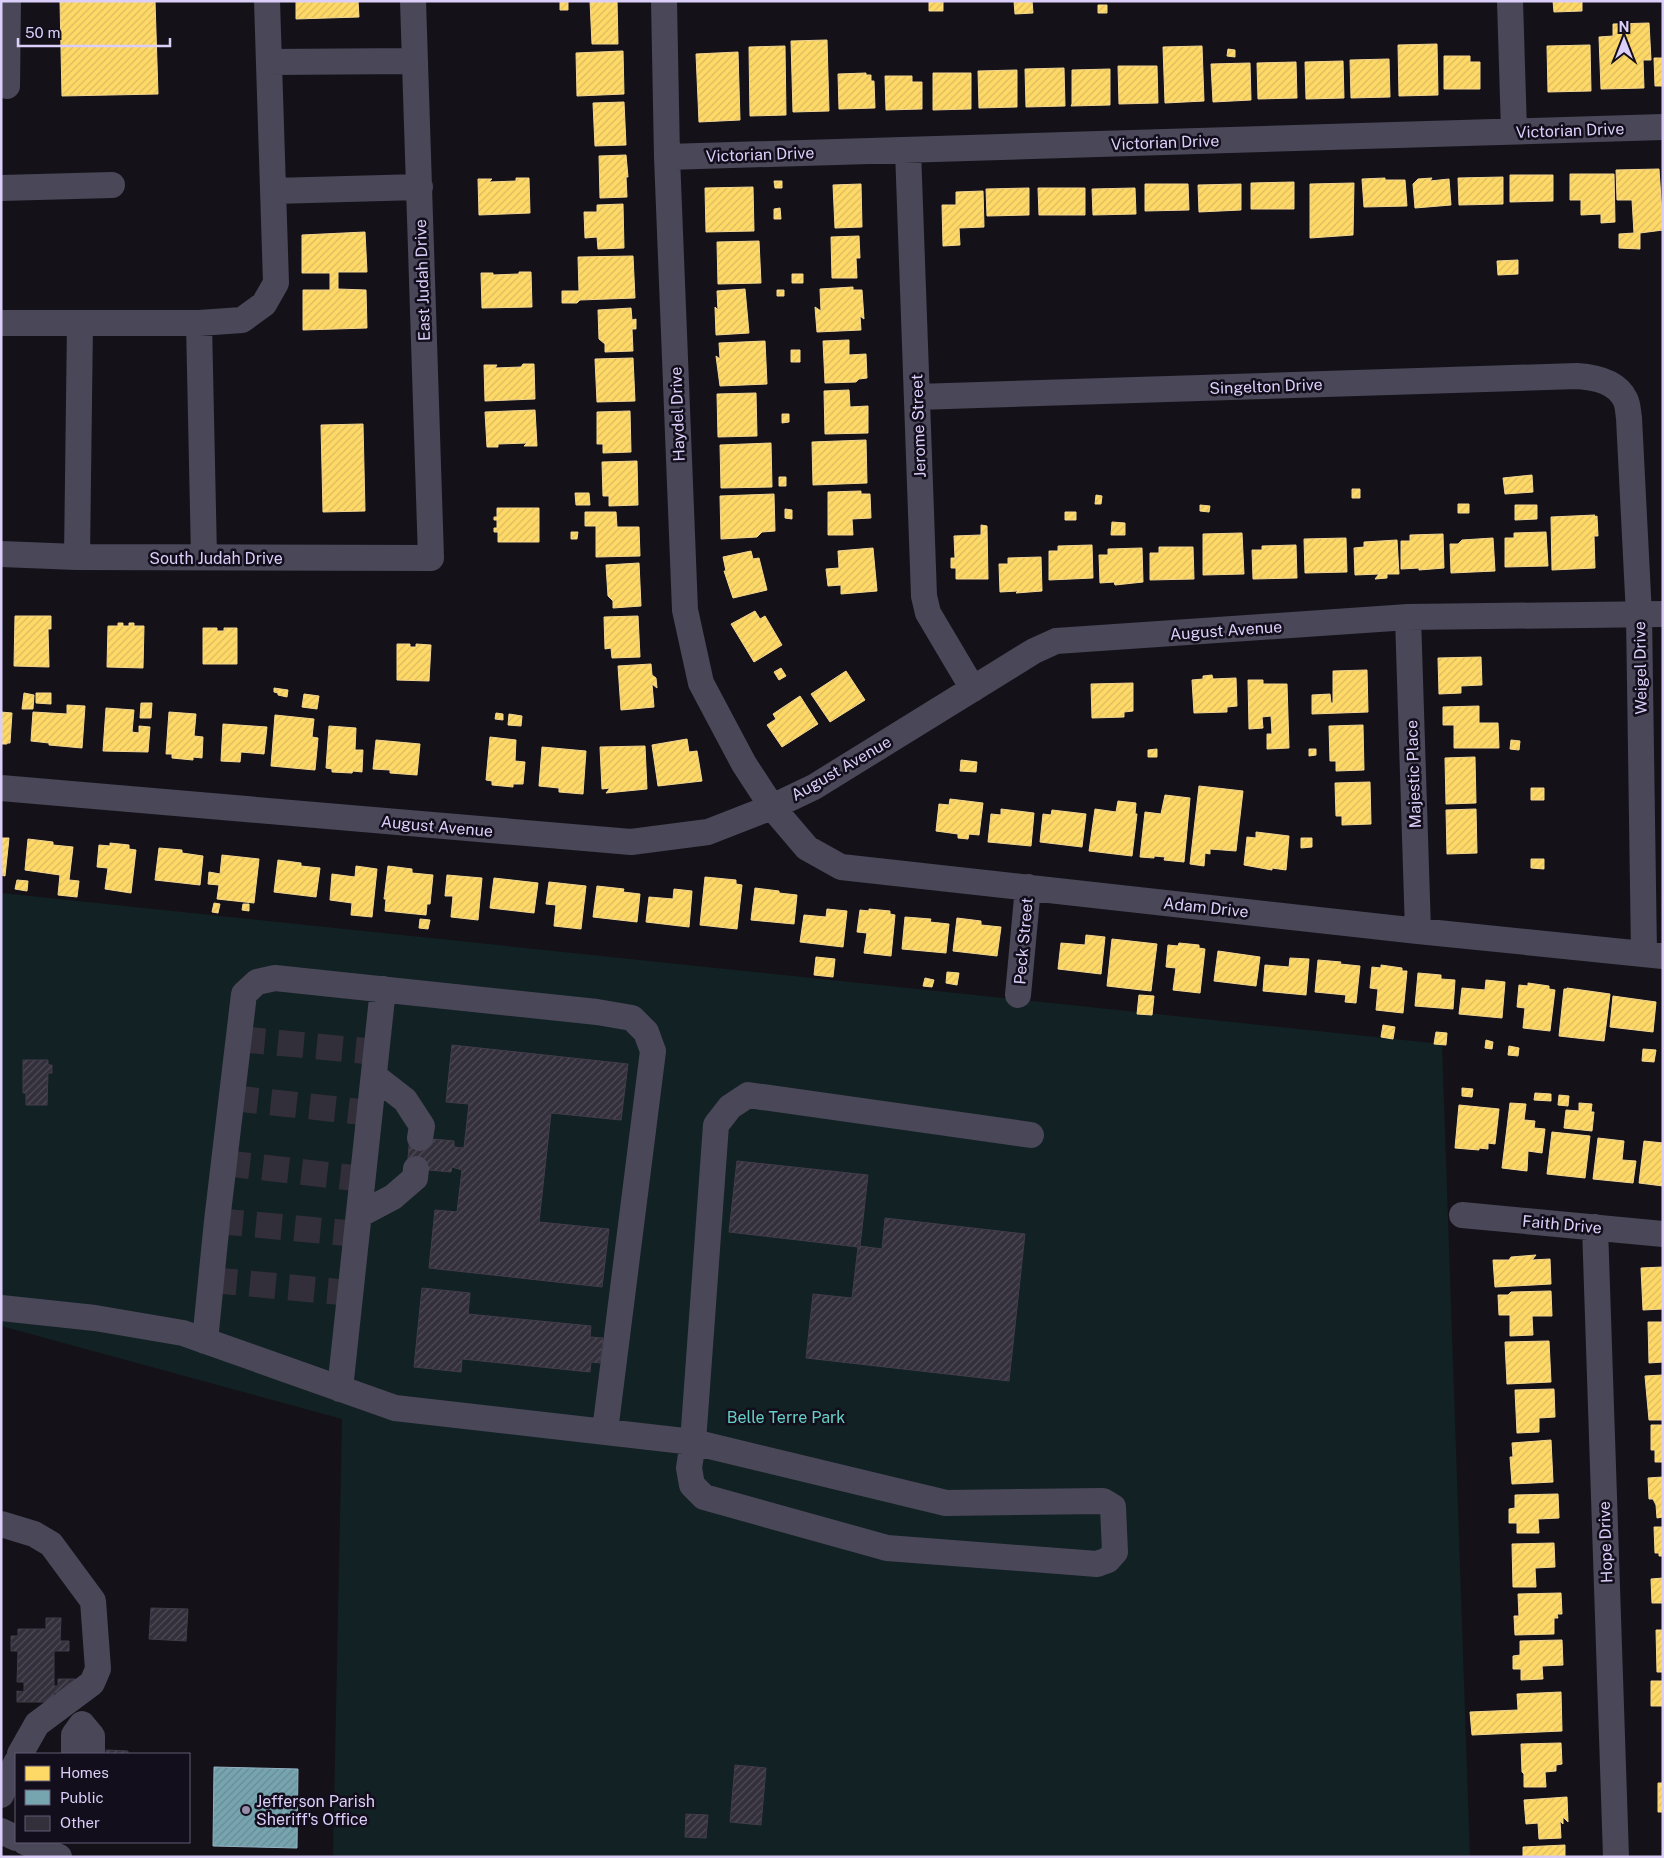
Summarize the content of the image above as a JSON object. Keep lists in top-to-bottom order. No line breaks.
{"streets":{"street":["Victorian Drive","East Judah Drive","Singelton Drive","Haydel Drive","Jerome Street","South Judah Drive","August Avenue","Weigel Drive","Majestic Place","Adam Drive","Peck Street","Faith Drive","Hope Drive"]},"crossings":[["Victorian Drive","Haydel Drive"],["Victorian Drive","Jerome Street"],["East Judah Drive","South Judah Drive"],["Singelton Drive","Jerome Street"],["Singelton Drive","Weigel Drive"],["Haydel Drive","August Avenue"],["Haydel Drive","Adam Drive"],["Jerome Street","August Avenue"],["August Avenue","Weigel Drive"],["August Avenue","Majestic Place"],["August Avenue","Adam Drive"],["Weigel Drive","Adam Drive"],["Majestic Place","Adam Drive"],["Adam Drive","Peck Street"],["Faith Drive","Hope Drive"]],"parks":["Belle Terre Park"],"places":["Jefferson Parish Sheriff's Office"],"legend":["Homes","Public","Other"],"scale_bar":"50 m","north":"top"}
